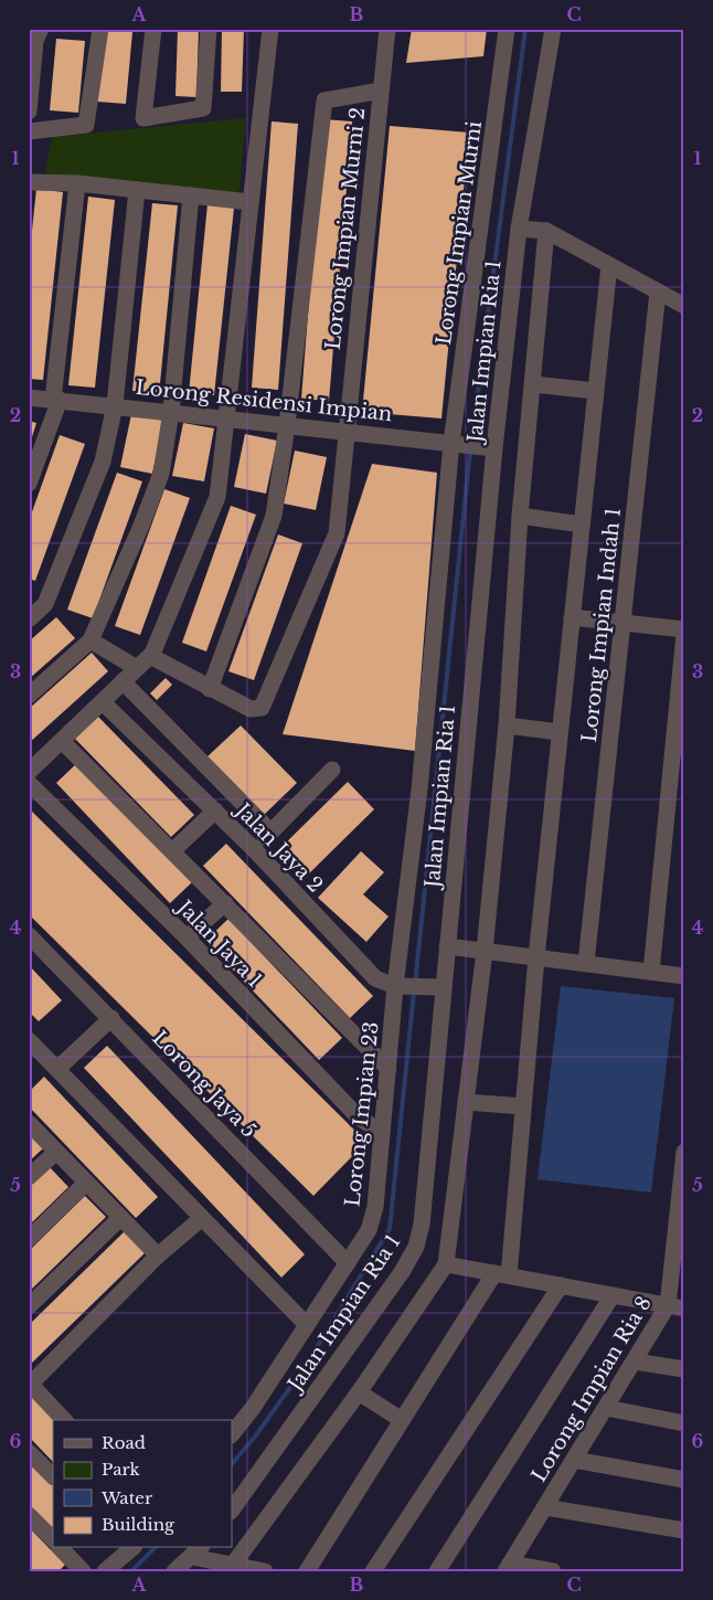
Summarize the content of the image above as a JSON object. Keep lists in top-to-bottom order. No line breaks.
{"streets":{"street":["Lorong Impian Murni 2","Lorong Impian Murni","Jalan Impian Ria 1","Lorong Residensi Impian","Lorong Impian Indah 1","Jalan Jaya 2","Jalan Jaya 1","Lorong Jaya 5","Lorong Impian 23","Lorong Impian Ria 8"]},"crossings":[["Lorong Impian Murni 2","Lorong Residensi Impian"],["Lorong Impian Murni","Lorong Residensi Impian"],["Lorong Impian Murni","Lorong Impian 23"],["Jalan Impian Ria 1","Lorong Residensi Impian"],["Jalan Impian Ria 1","Jalan Jaya 2"],["Jalan Jaya 2","Lorong Impian 23"],["Jalan Jaya 1","Lorong Impian 23"],["Lorong Jaya 5","Lorong Impian 23"]],"legend":["Road","Park","Water","Building"],"grid":{"columns":["A","B","C"],"rows":["1","2","3","4","5","6"]}}
